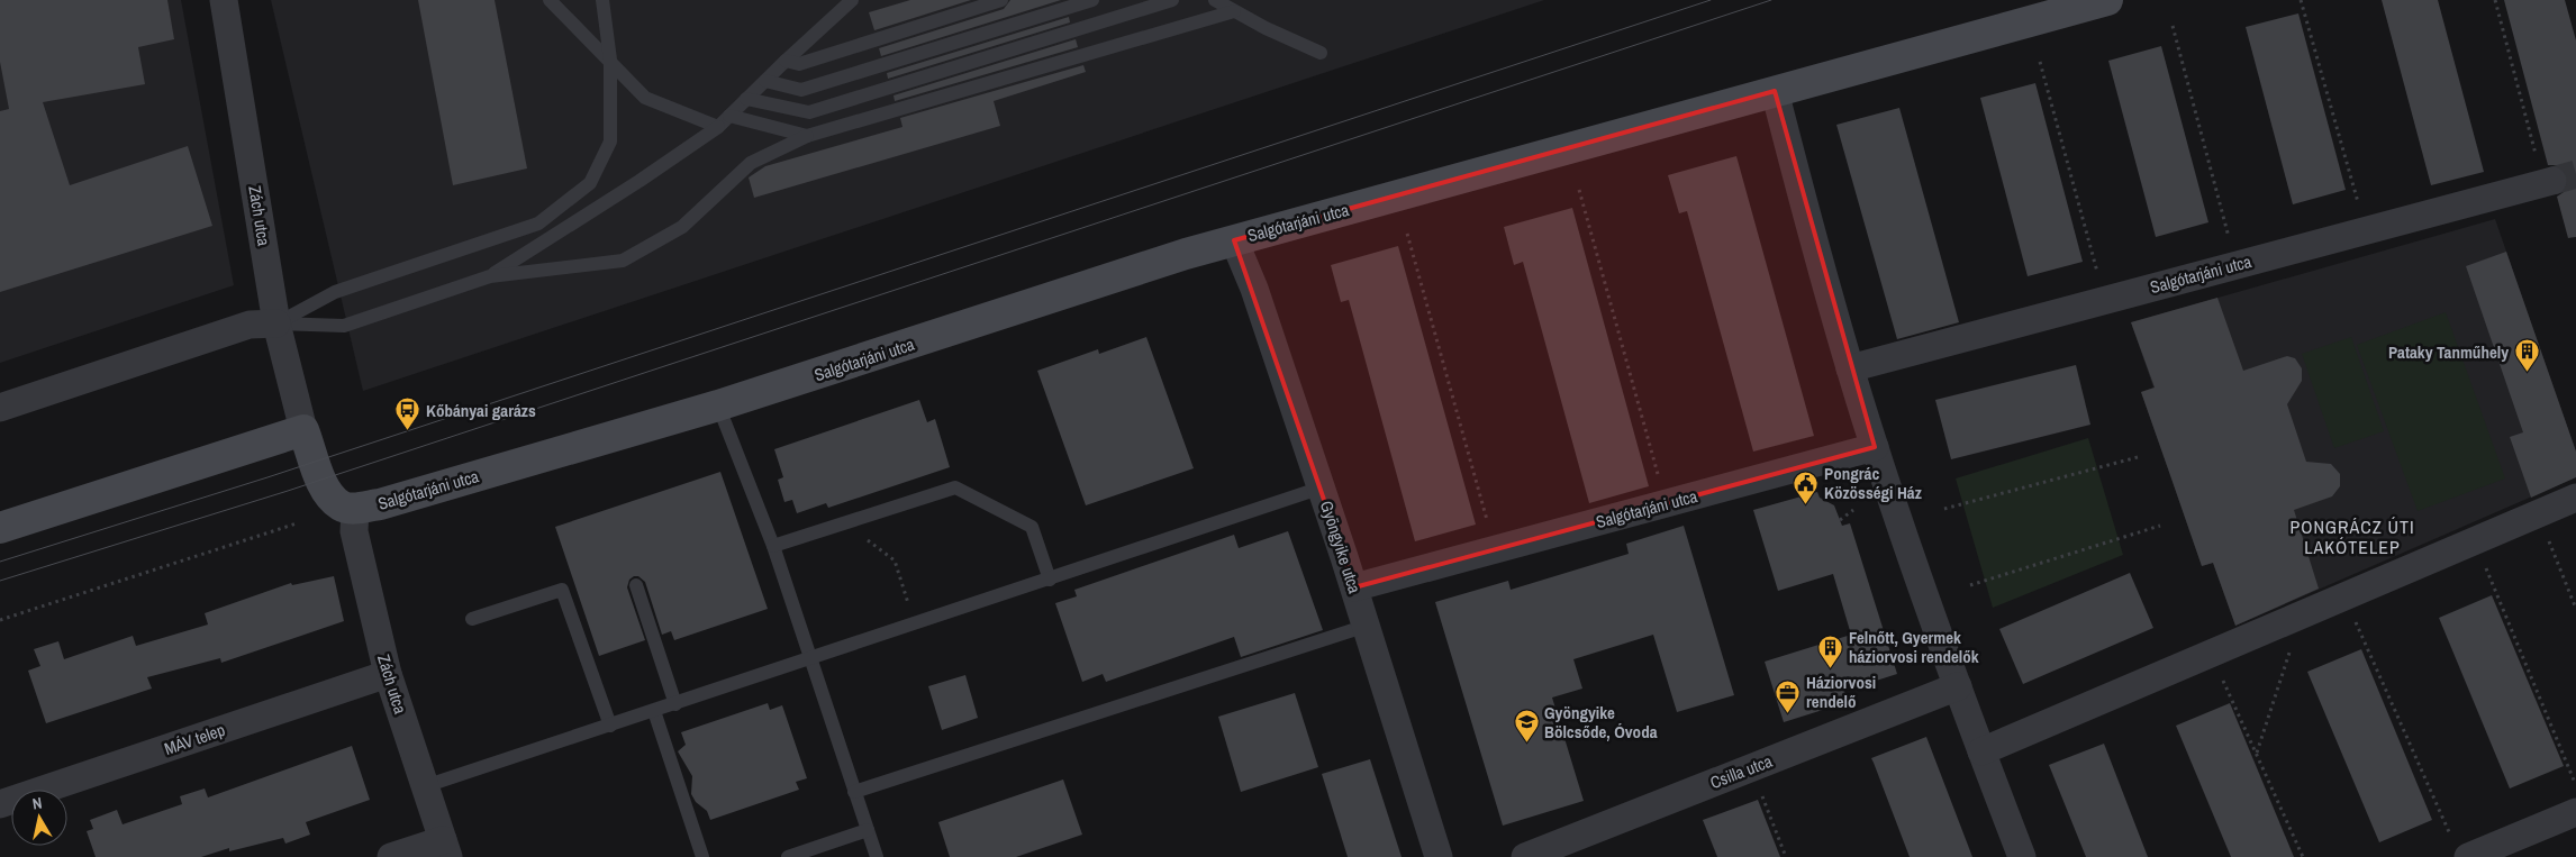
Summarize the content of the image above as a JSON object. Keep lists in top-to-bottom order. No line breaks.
{"streets":{"street":["Zách utca","Salgótarjáni utca","Gyöngyike utca","MÁV telep","Csilla utca"]},"crossings":[["Zách utca","Salgótarjáni utca"],["Zách utca","MÁV telep"],["Salgótarjáni utca","Gyöngyike utca"]],"districts":["PONGRÁCZ ÚTI LAKÓTELEP"],"places":{"building":["Pataky Tanműhely","Felnőtt, Gyermek háziorvosi rendelők"],"bus stop":["Kőbányai garázs"],"public building":["Pongrác Közösségi Ház"],"office":["Háziorvosi rendelő"],"school or university":["Gyöngyike Bölcsőde, Óvoda"]},"north":"top"}
